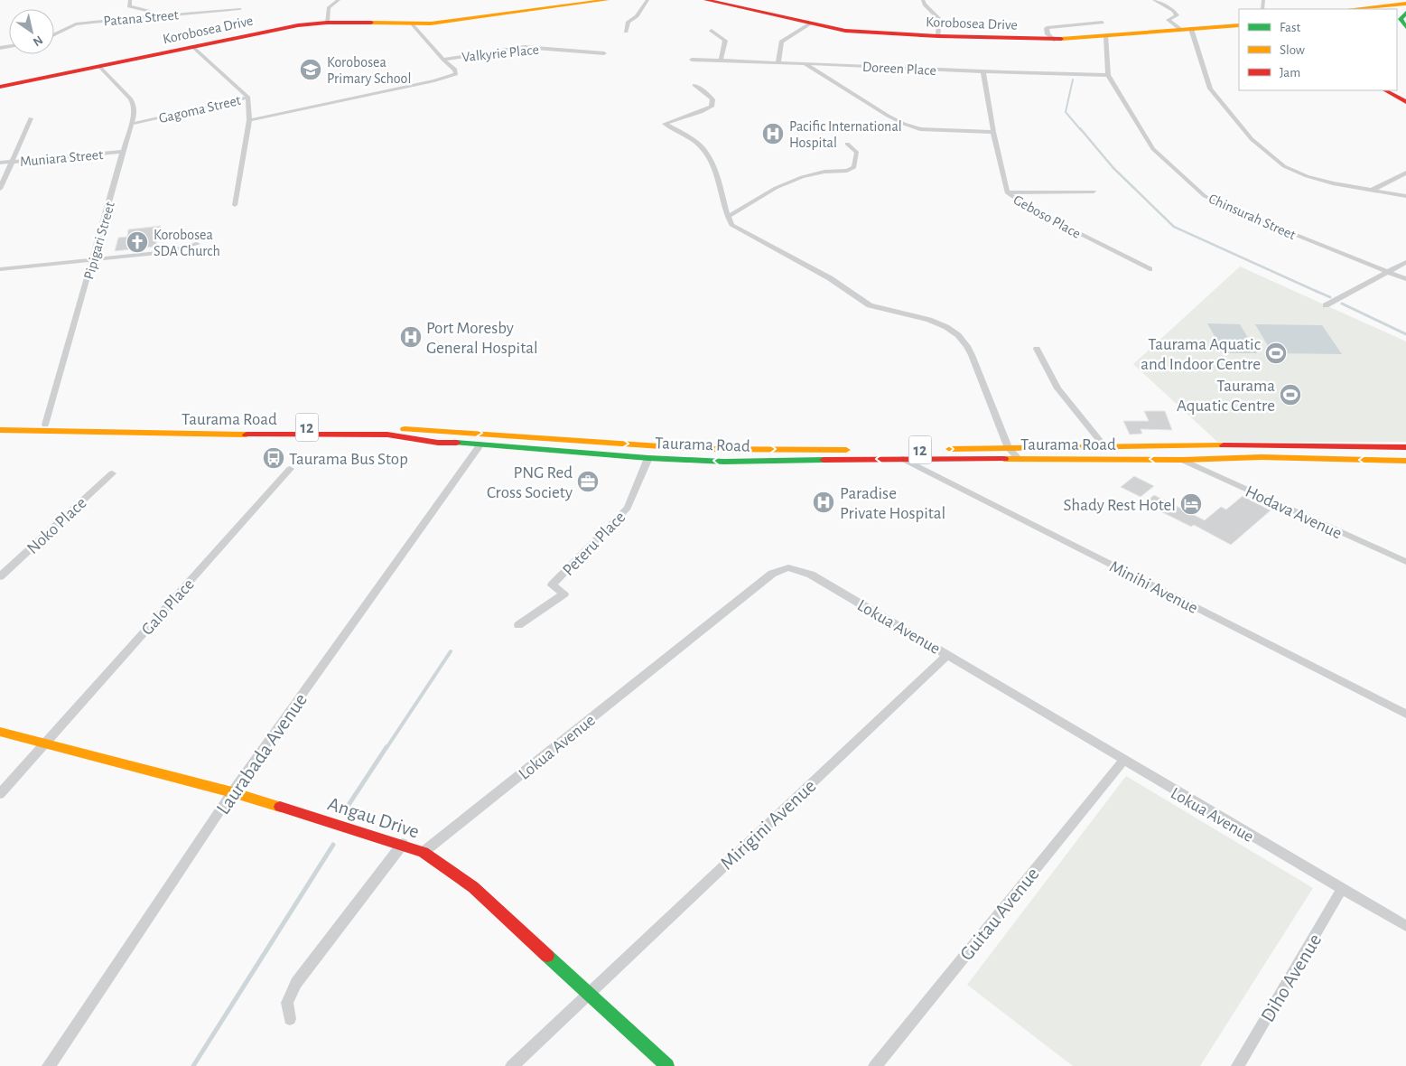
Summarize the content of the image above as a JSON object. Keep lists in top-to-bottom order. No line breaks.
{"streets":{"main road":["Korobosea Drive","Taurama Road","12","Angau Drive"],"street":["Patana Street","Valkyrie Place","Doreen Place","Gagoma Street","Muniara Street","Geboso Place","Chinsurah Street","Pipigari Street","Hodava Avenue","Noko Place","Peteru Place","Minihi Avenue","Galo Place","Lokua Avenue","Laurabada Avenue","Mirigini Avenue","Guitau Avenue","Diho Avenue"]},"crossings":[["Korobosea Drive","Valkyrie Place"],["Korobosea Drive","Gagoma Street"],["Korobosea Drive","Chinsurah Street"],["Korobosea Drive","Pipigari Street"],["Doreen Place","Geboso Place"],["Doreen Place","Chinsurah Street"],["Gagoma Street","Pipigari Street"],["Muniara Street","Pipigari Street"],["Pipigari Street","Taurama Road"],["Taurama Road","Hodava Avenue"],["Taurama Road","Peteru Place"],["Taurama Road","Minihi Avenue"],["Taurama Road","Laurabada Avenue"],["Galo Place","Angau Drive"],["Lokua Avenue","Angau Drive"],["Lokua Avenue","Mirigini Avenue"],["Lokua Avenue","Guitau Avenue"],["Lokua Avenue","Diho Avenue"],["Laurabada Avenue","Angau Drive"],["Angau Drive","Mirigini Avenue"]],"places":{"school or university":["Korobosea Primary School"],"hospital":["Pacific International Hospital","Port Moresby General Hospital","Paradise Private Hospital"],"church":["Korobosea SDA Church"],"sports":["Taurama Aquatic and Indoor Centre","Taurama Aquatic Centre"],"bus stop":["Taurama Bus Stop"],"office":["PNG Red Cross Society"],"hotel":["Shady Rest Hotel"]},"legend":["Fast","Slow","Jam"],"north":"bottom right"}
